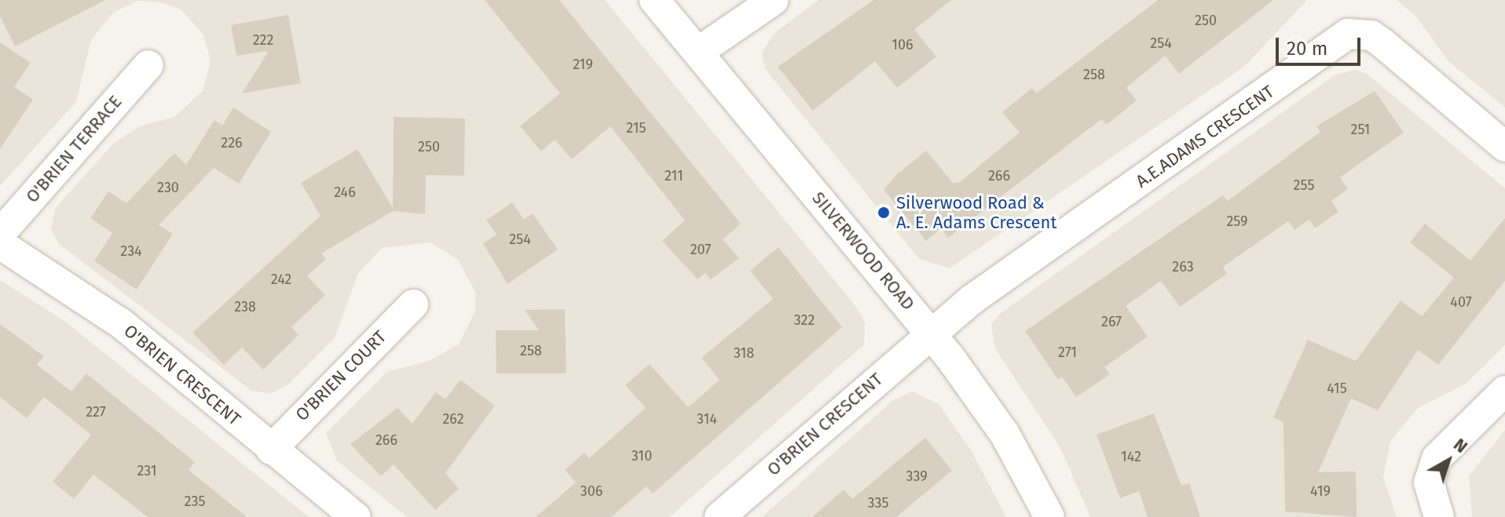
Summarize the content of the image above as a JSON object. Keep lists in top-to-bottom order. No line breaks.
{"streets":{"street":["A.E.ADAMS CRESCENT","O'BRIEN TERRACE","SILVERWOOD ROAD","O'BRIEN CRESCENT","O'BRIEN COURT"]},"crossings":[["A.E.ADAMS CRESCENT","SILVERWOOD ROAD"],["A.E.ADAMS CRESCENT","O'BRIEN CRESCENT"],["SILVERWOOD ROAD","O'BRIEN CRESCENT"],["O'BRIEN CRESCENT","O'BRIEN COURT"]],"places":["Silverwood Road & A. E. Adams Crescent"],"house_numbers":["250","222","254","106","219","258","215","251","226","250","211","266","255","230","246","259","254","207","234","263","242","407","238","322","267","258","271","318","415","227","262","314","266","310","142","231","339","306","419","235","335"],"scale_bar":"20 m","north":"top right"}
